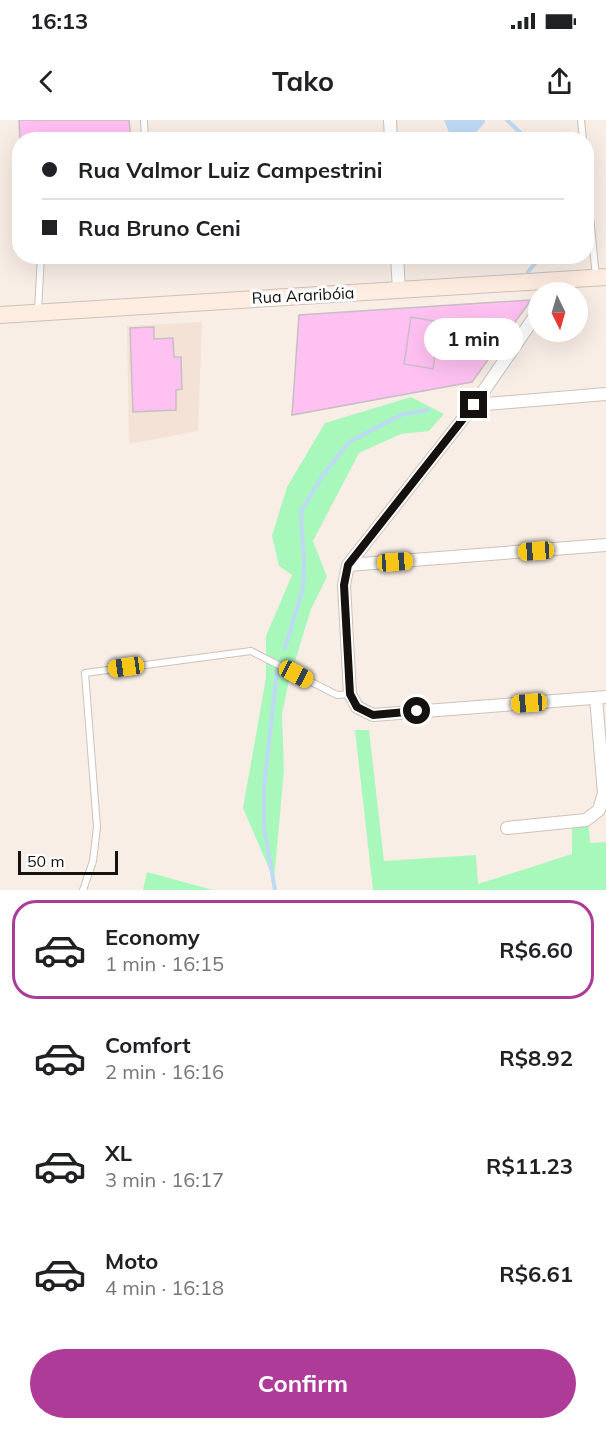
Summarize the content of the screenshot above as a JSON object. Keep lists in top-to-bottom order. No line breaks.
{"streets":{"street":["Rua Araribóia"]},"scale_bar":"50 m","north":"bottom","page":{"status":"16:13","header":"Tako","banner":["Rua Valmor Luiz Campestrini","Rua Bruno Ceni"],"bubble":"1 min","scale":"50 m","list":[{"name":"Economy","note":"1 min · 16:15","value":"R$6.60"},{"name":"Comfort","note":"2 min · 16:16","value":"R$8.92"},{"name":"XL","note":"3 min · 16:17","value":"R$11.23"},{"name":"Moto","note":"4 min · 16:18","value":"R$6.61"}],"buttons":"Confirm"}}
